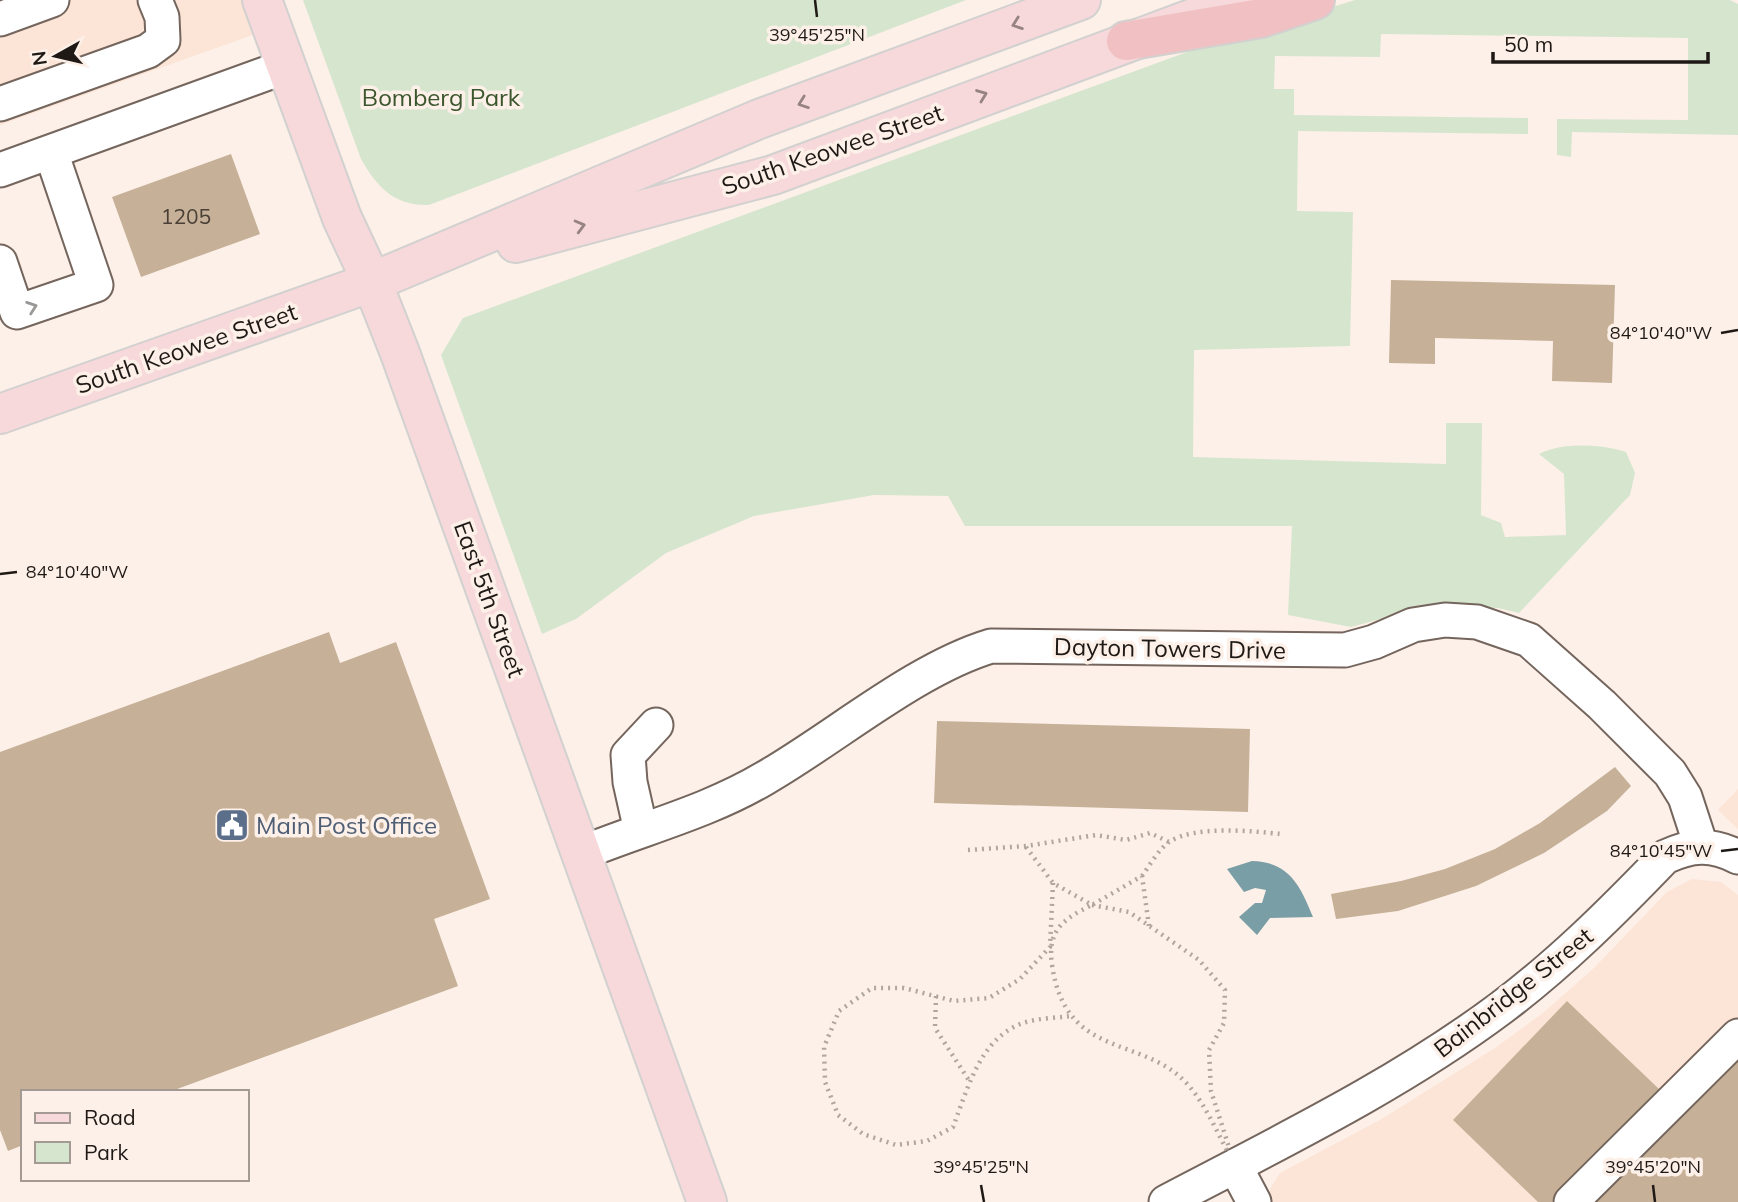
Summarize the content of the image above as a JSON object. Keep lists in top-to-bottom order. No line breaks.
{"streets":{"main road":["South Keowee Street","East 5th Street"],"street":["Dayton Towers Drive","Bainbridge Street"]},"crossings":[["South Keowee Street","East 5th Street"],["East 5th Street","Dayton Towers Drive"],["Dayton Towers Drive","Bainbridge Street"]],"parks":["Bomberg Park"],"places":{"public building":["Main Post Office"]},"house_numbers":["1205"],"legend":["Road","Park"],"scale_bar":"50 m","north":"left","coordinates":["39°45'25\"N","84°10'40\"W","84°10'45\"W","39°45'20\"N"]}
